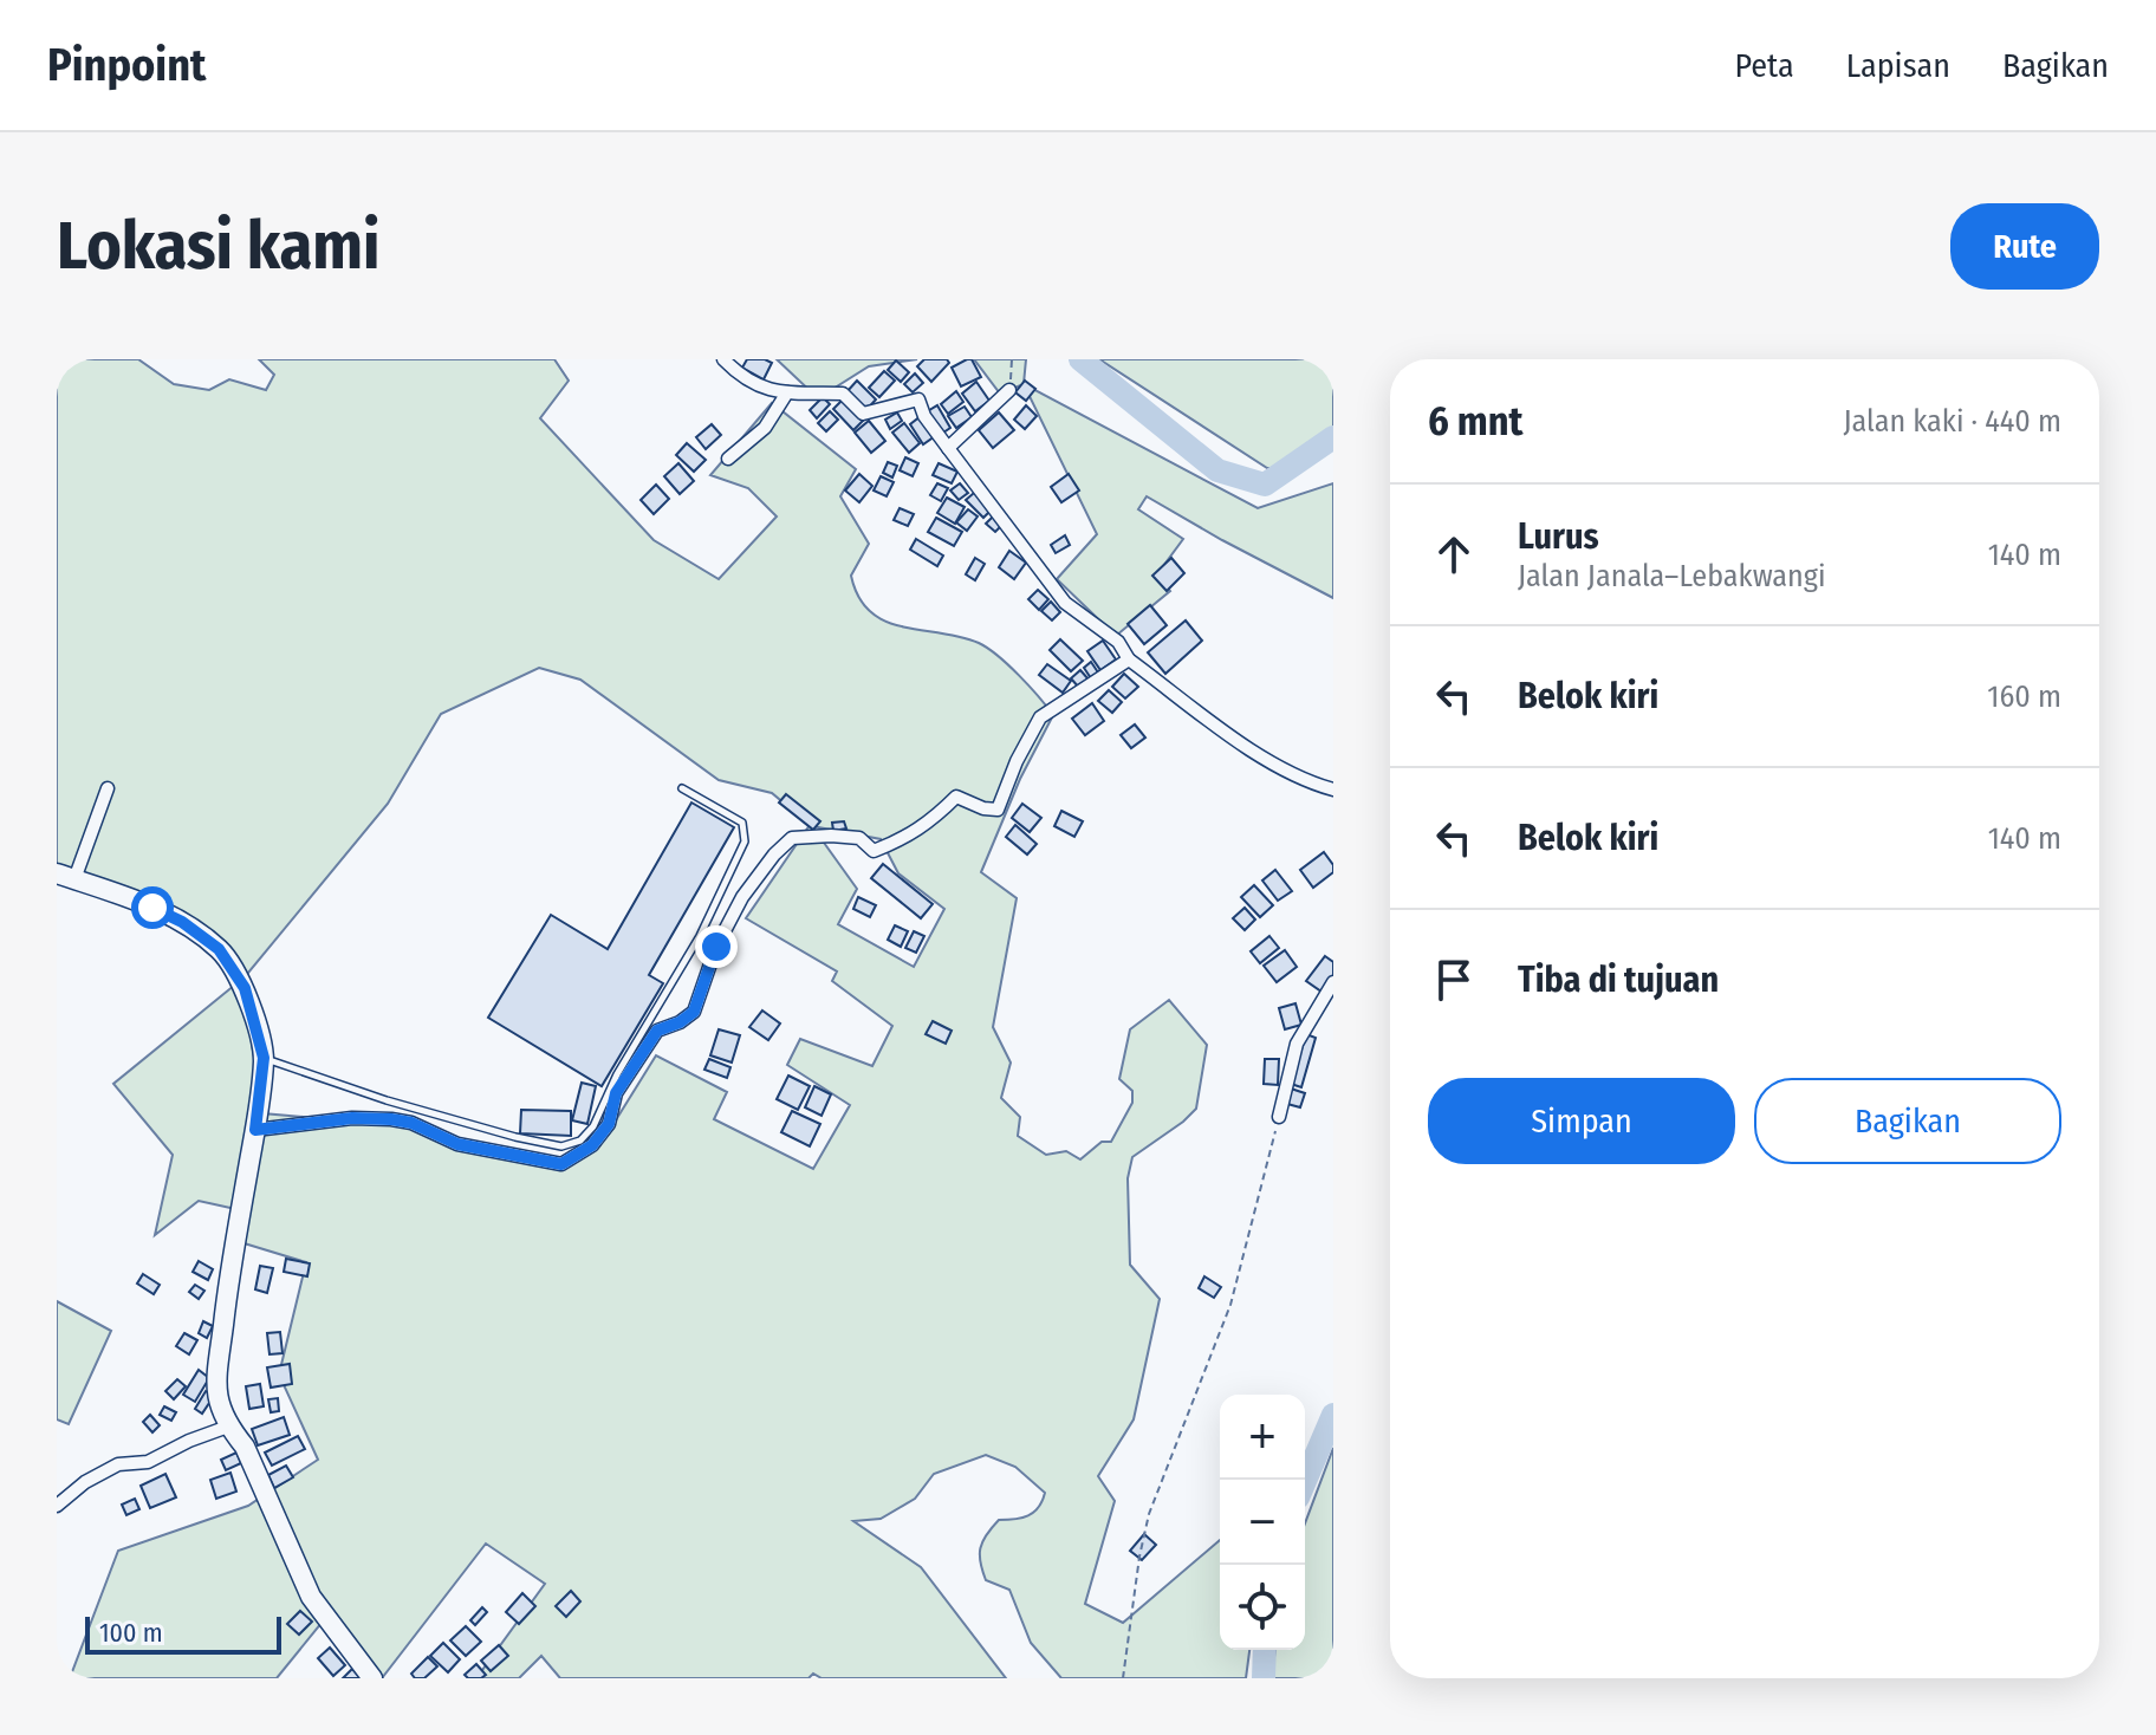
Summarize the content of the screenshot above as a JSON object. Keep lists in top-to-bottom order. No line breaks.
{"scale_bar":"100 m","page":{"header":"Pinpoint","nav":["Peta","Lapisan","Bagikan"],"buttons":["Rute",["Simpan","Bagikan"]],"title":"Lokasi kami","heading":["6 mnt","Jalan kaki · 440 m"],"list":[["Lurus","Jalan Janala–Lebakwangi","140 m"],["Belok kiri","160 m"],["Belok kiri","140 m"],"Tiba di tujuan"],"map_buttons":["+","−"],"scale":"100 m"}}
